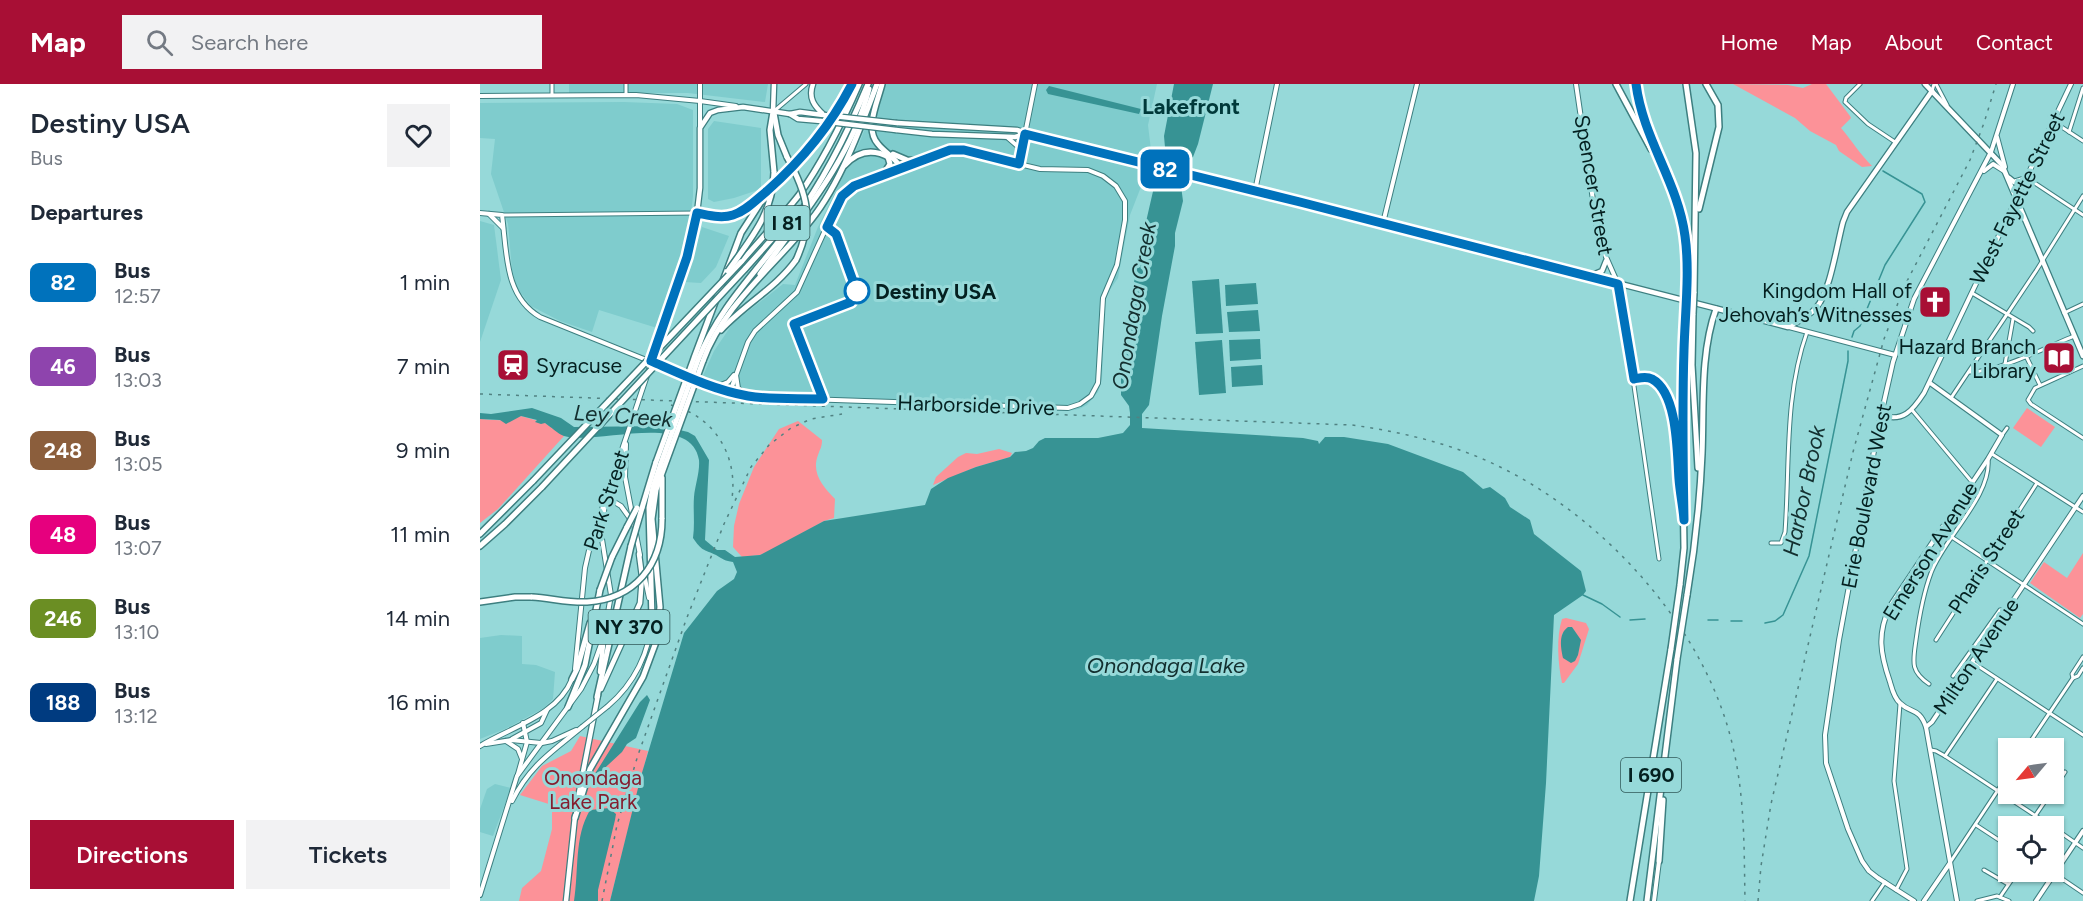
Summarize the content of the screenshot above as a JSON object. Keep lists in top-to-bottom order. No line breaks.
{"streets":{"highway":["I 81","I 690"],"main road":["Park Street","NY 370"],"street":["Spencer Street","West Fayette Street","Harborside Drive","Erie Boulevard West","Emerson Avenue","Pharis Street","Milton Avenue"]},"crossings":[["Harborside Drive","Park Street"],["Erie Boulevard West","Emerson Avenue"],["Park Street","NY 370"]],"districts":["Lakefront"],"water":["Onondaga Creek","Ley Creek","Harbor Brook","Onondaga Lake"],"parks":["Onondaga Lake Park"],"places":{"other":["Destiny USA"],"church":["Kingdom Hall of Jehovah’s Witnesses"],"library":["Hazard Branch Library"],"station":["Syracuse"]},"lines":["bus line 82"],"north":"bottom left","page":{"header":"Map","search":"Search here","nav":["Home","Map","About","Contact"],"heading":[["Destiny USA","Bus"],"Departures"],"on_map":"82","list":[{"mark":"82","name":"Bus","note":"12:57","value":"1 min"},{"mark":"46","name":"Bus","note":"13:03","value":"7 min"},{"mark":"248","name":"Bus","note":"13:05","value":"9 min"},{"mark":"48","name":"Bus","note":"13:07","value":"11 min"},{"mark":"246","name":"Bus","note":"13:10","value":"14 min"},{"mark":"188","name":"Bus","note":"13:12","value":"16 min"}],"buttons":["Directions","Tickets"]}}
